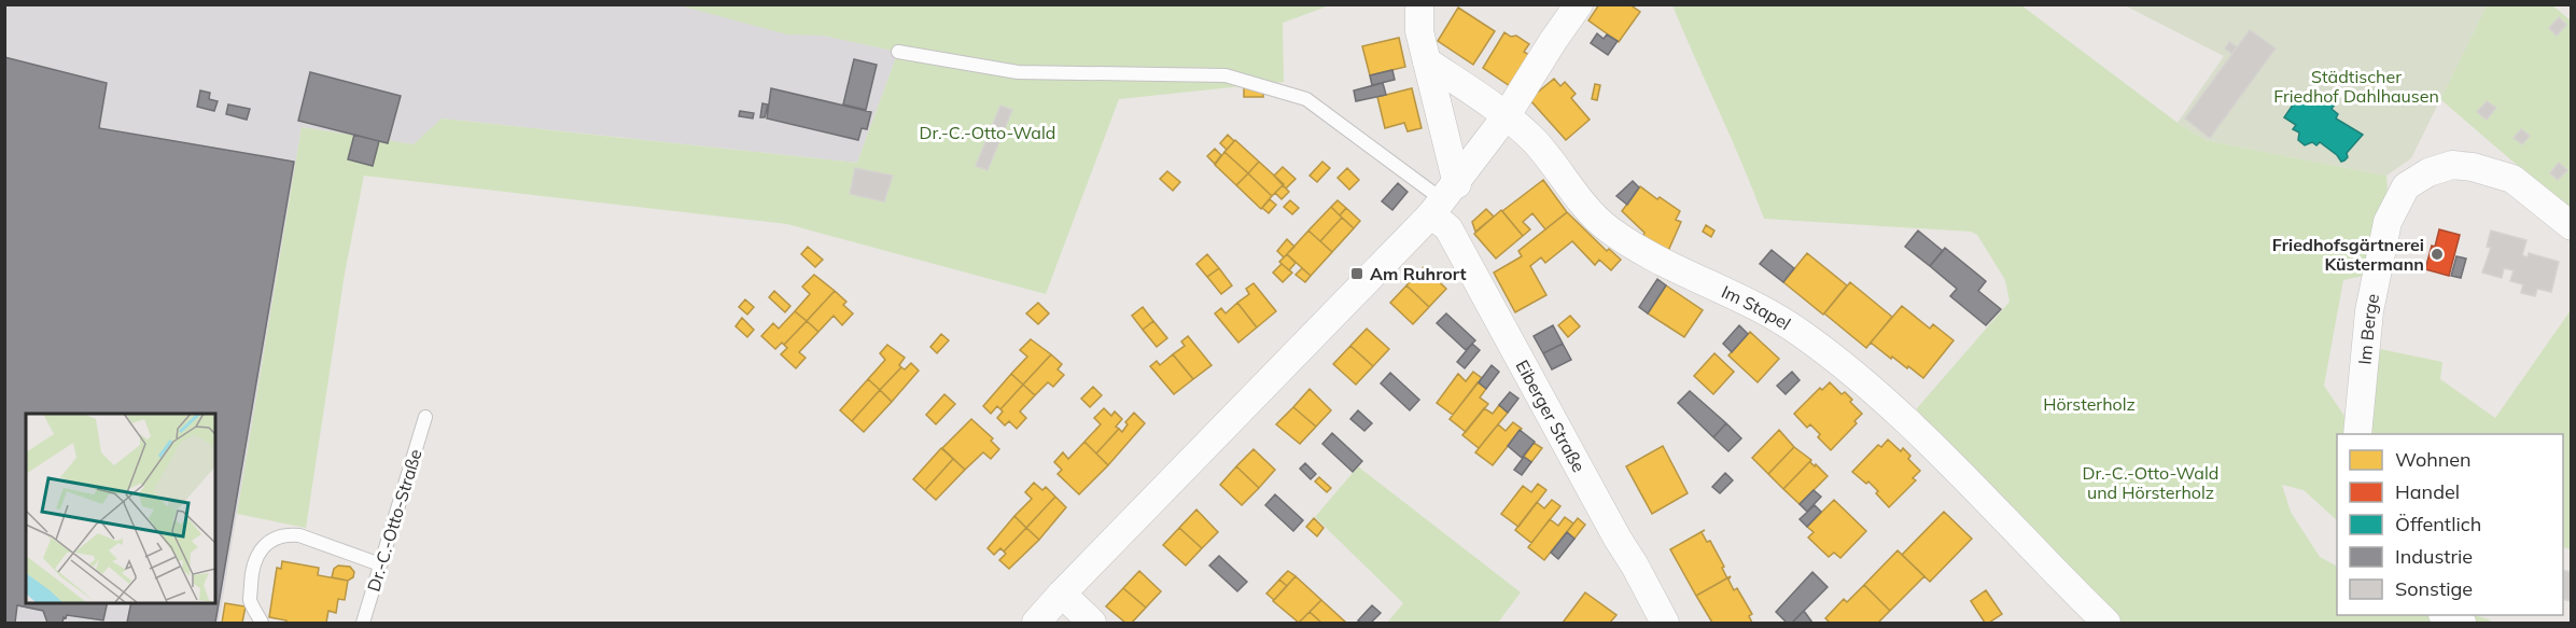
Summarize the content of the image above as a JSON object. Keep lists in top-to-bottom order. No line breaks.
{"streets":{"street":["Im Stapel","Im Berge","Eiberger Straße"],"lane":["Dr.-C.-Otto-Straße"]},"parks":["Städtischer Friedhof Dahlhausen","Dr.-C.-Otto-Wald","Hörsterholz","Dr.-C.-Otto-Wald und Hörsterholz"],"places":{"other":["Friedhofsgärtnerei Küstermann"],"transit":["Am Ruhrort"]},"legend":["Wohnen","Handel","Öffentlich","Industrie","Sonstige"]}
